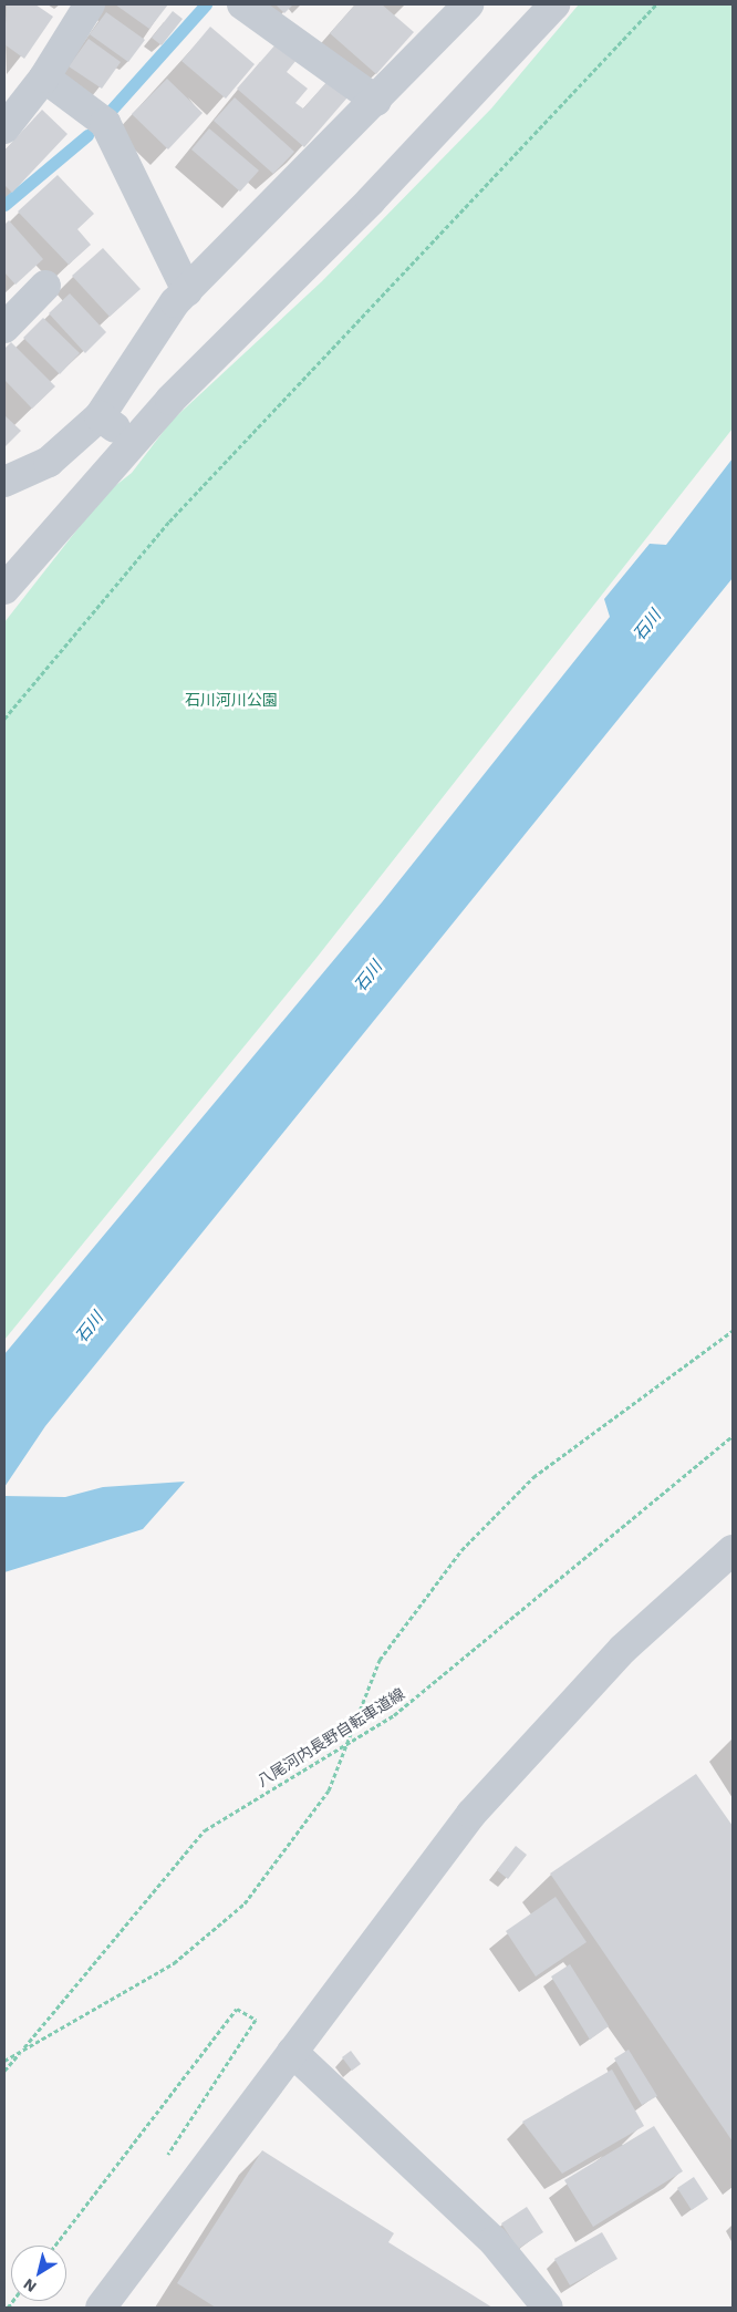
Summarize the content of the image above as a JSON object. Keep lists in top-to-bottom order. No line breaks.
{"streets":{"path":["八尾河内長野自転車道線"]},"water":["石川"],"parks":["石川河川公園"],"north":"bottom left"}
